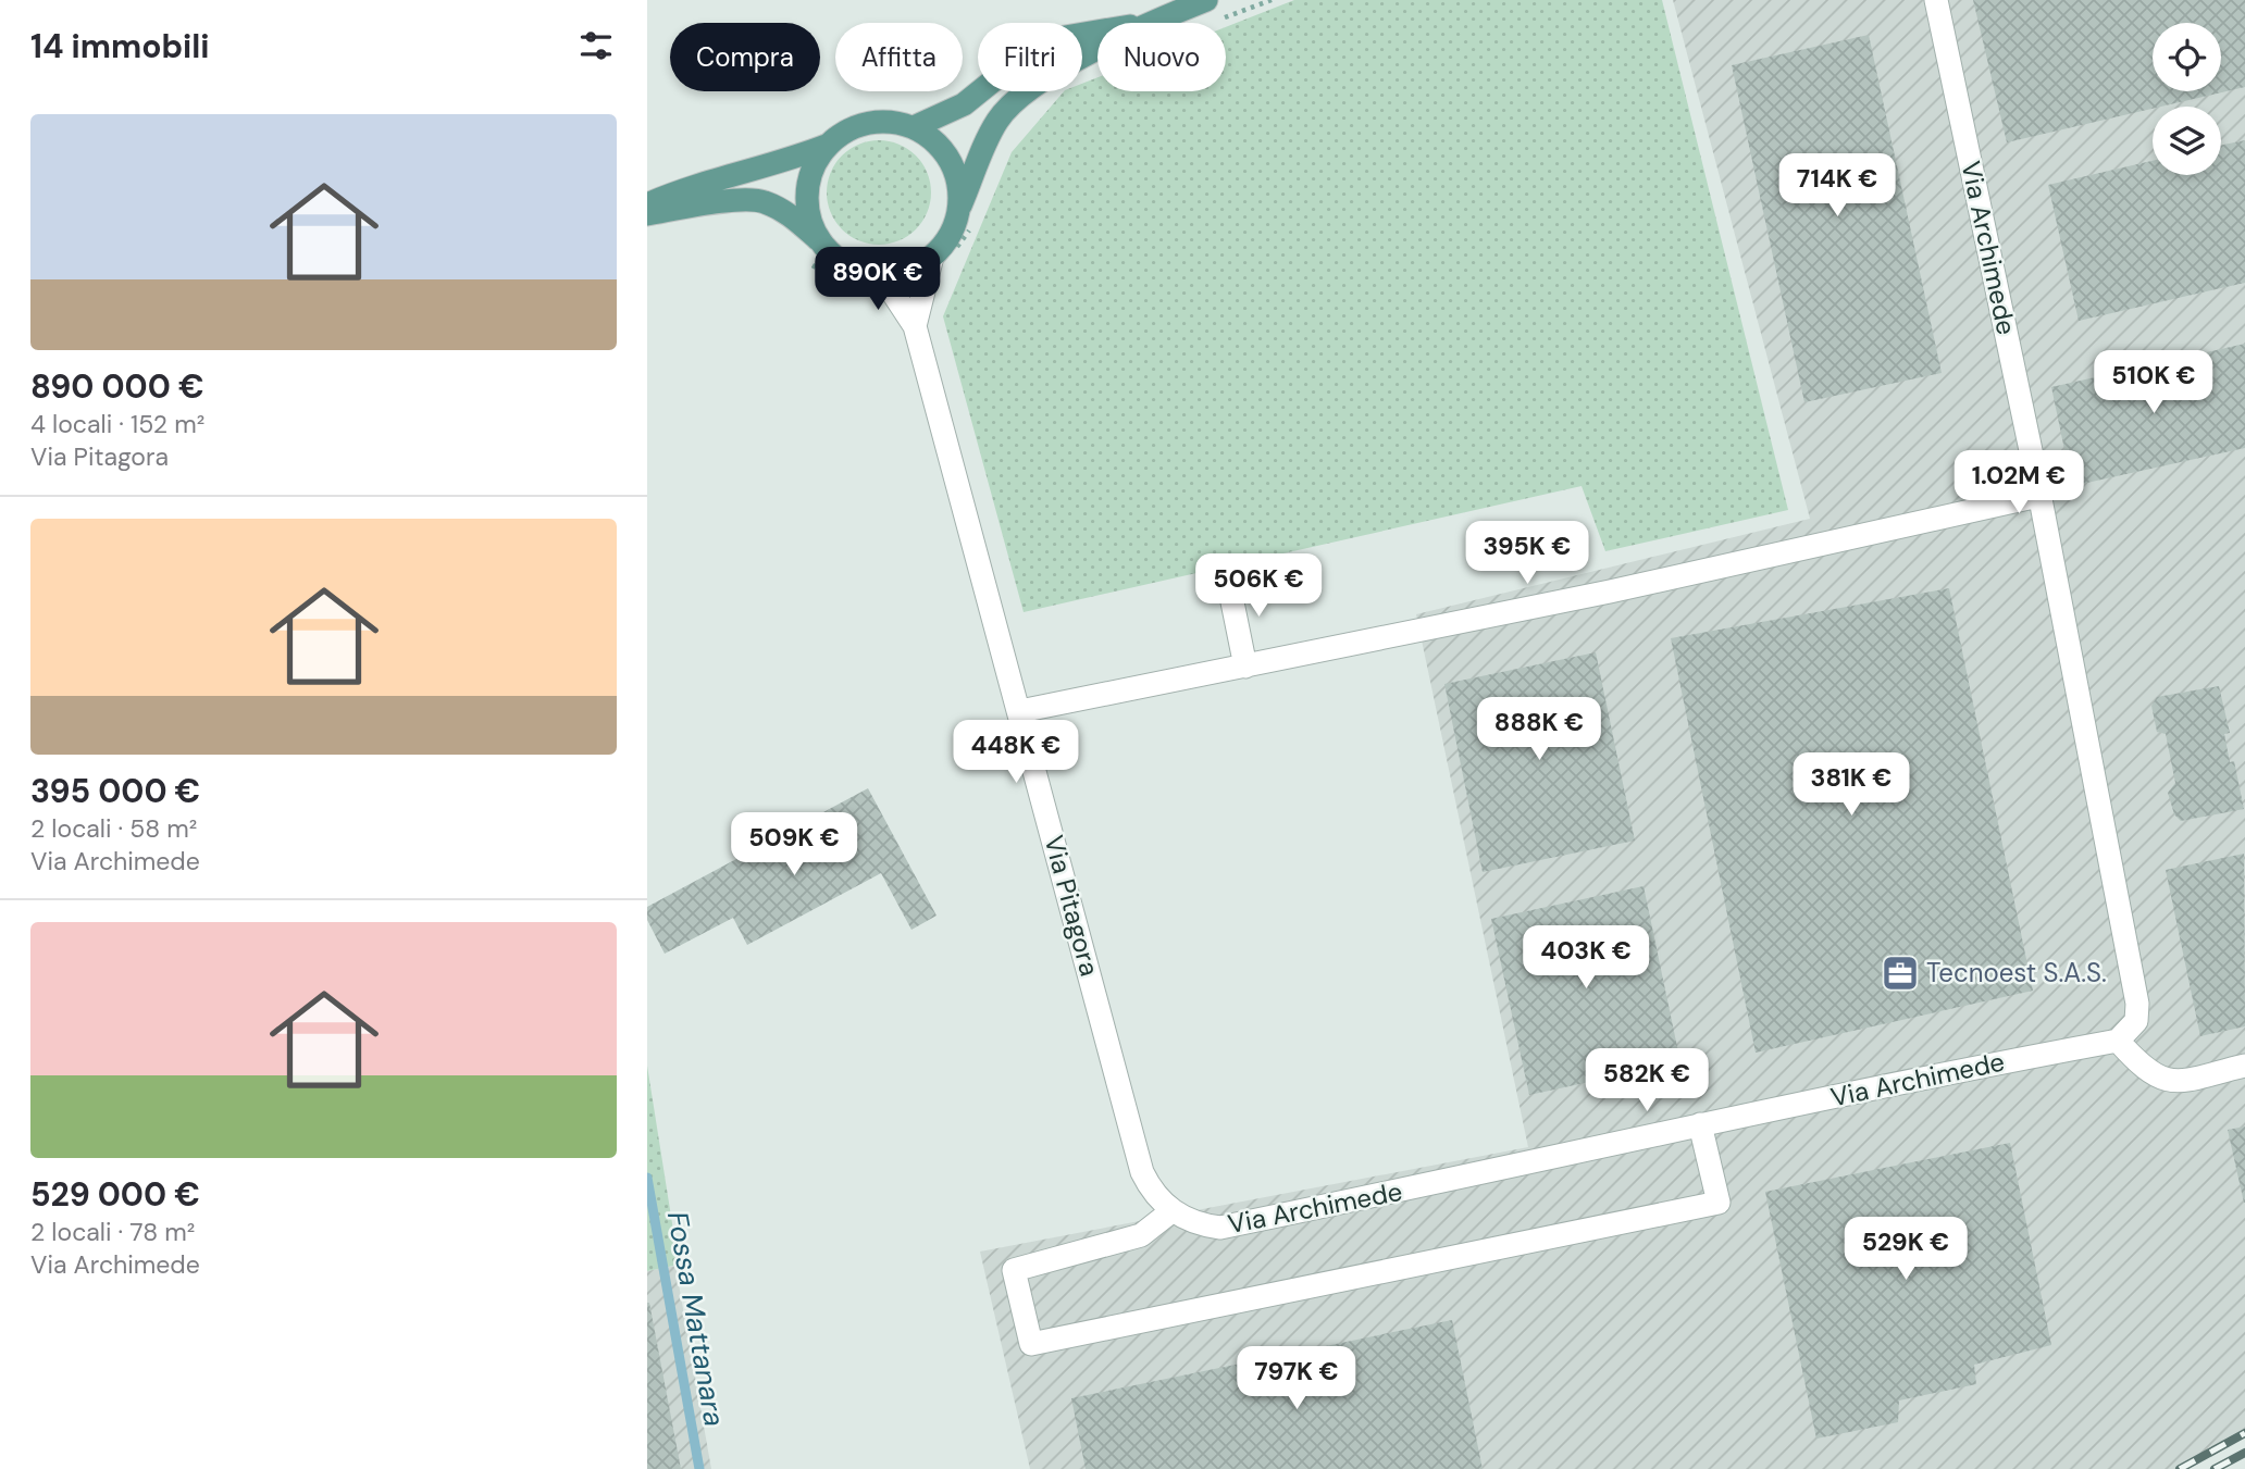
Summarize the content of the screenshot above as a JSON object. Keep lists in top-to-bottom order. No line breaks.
{"streets":{"street":["Via Archimede","Via Pitagora"]},"crossings":[["Via Archimede","Via Pitagora"]],"water":["Fossa Mattanara"],"places":{"office":["Tecnoest S.A.S."]},"page":{"heading":"14 immobili","chip":["Compra","Affitta","Filtri","Nuovo"],"list":[{"name":"890 000 €","note":"4 locali · 152 m² · Via Pitagora"},{"name":"395 000 €","note":"2 locali · 58 m² · Via Archimede"},{"name":"529 000 €","note":"2 locali · 78 m² · Via Archimede"}],"price":["714K €","890K €","510K €","1.02M €","395K €","506K €","888K €","448K €","381K €","509K €","403K €","582K €","529K €","797K €"]}}
